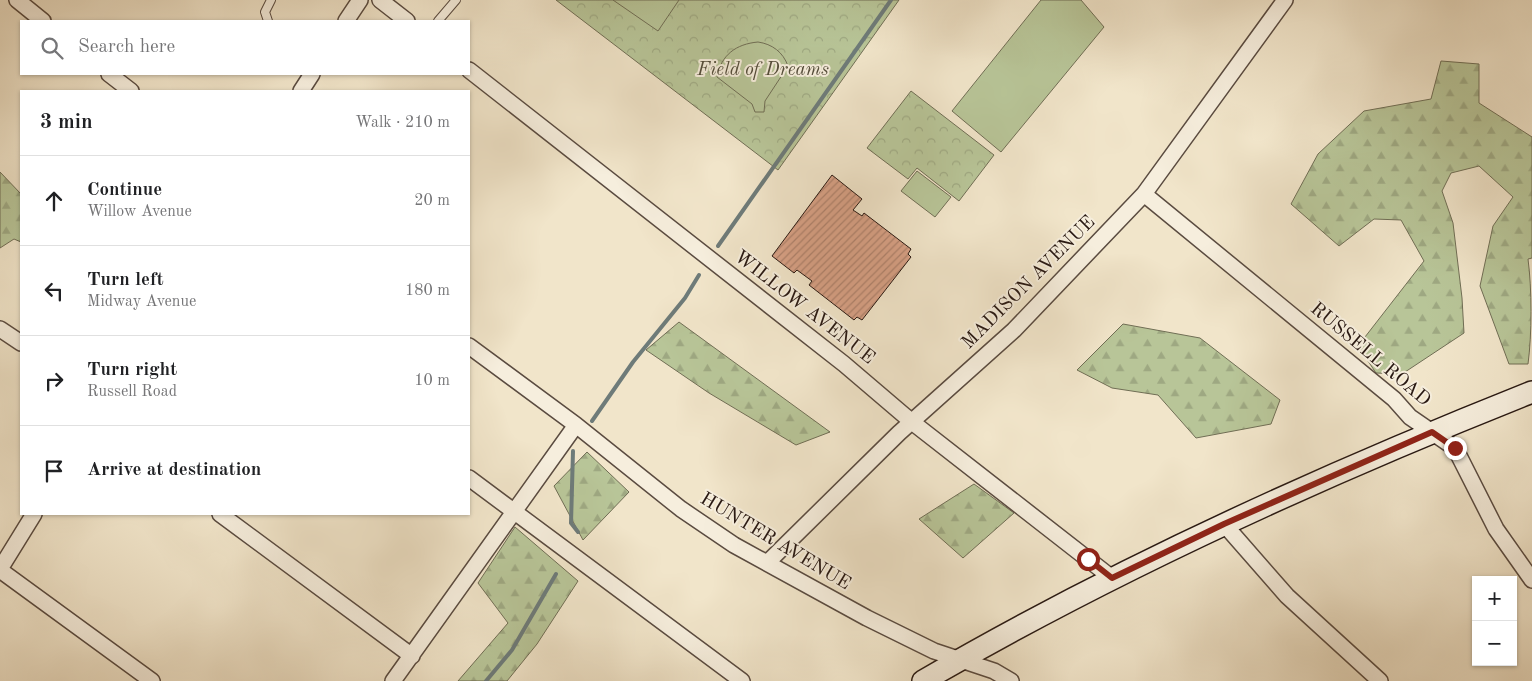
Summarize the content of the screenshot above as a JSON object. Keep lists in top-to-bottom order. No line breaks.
{"streets":{"street":["MADISON AVENUE","WILLOW AVENUE","RUSSELL ROAD","HUNTER AVENUE"]},"crossings":[["MADISON AVENUE","WILLOW AVENUE"],["MADISON AVENUE","RUSSELL ROAD"],["MADISON AVENUE","HUNTER AVENUE"]],"parks":["Field of Dreams"],"page":{"search":"Search here","heading":["3 min","Walk · 210 m"],"list":[["Continue","Willow Avenue","20 m"],["Turn left","Midway Avenue","180 m"],["Turn right","Russell Road","10 m"],"Arrive at destination"],"map_buttons":["+","−"]}}
